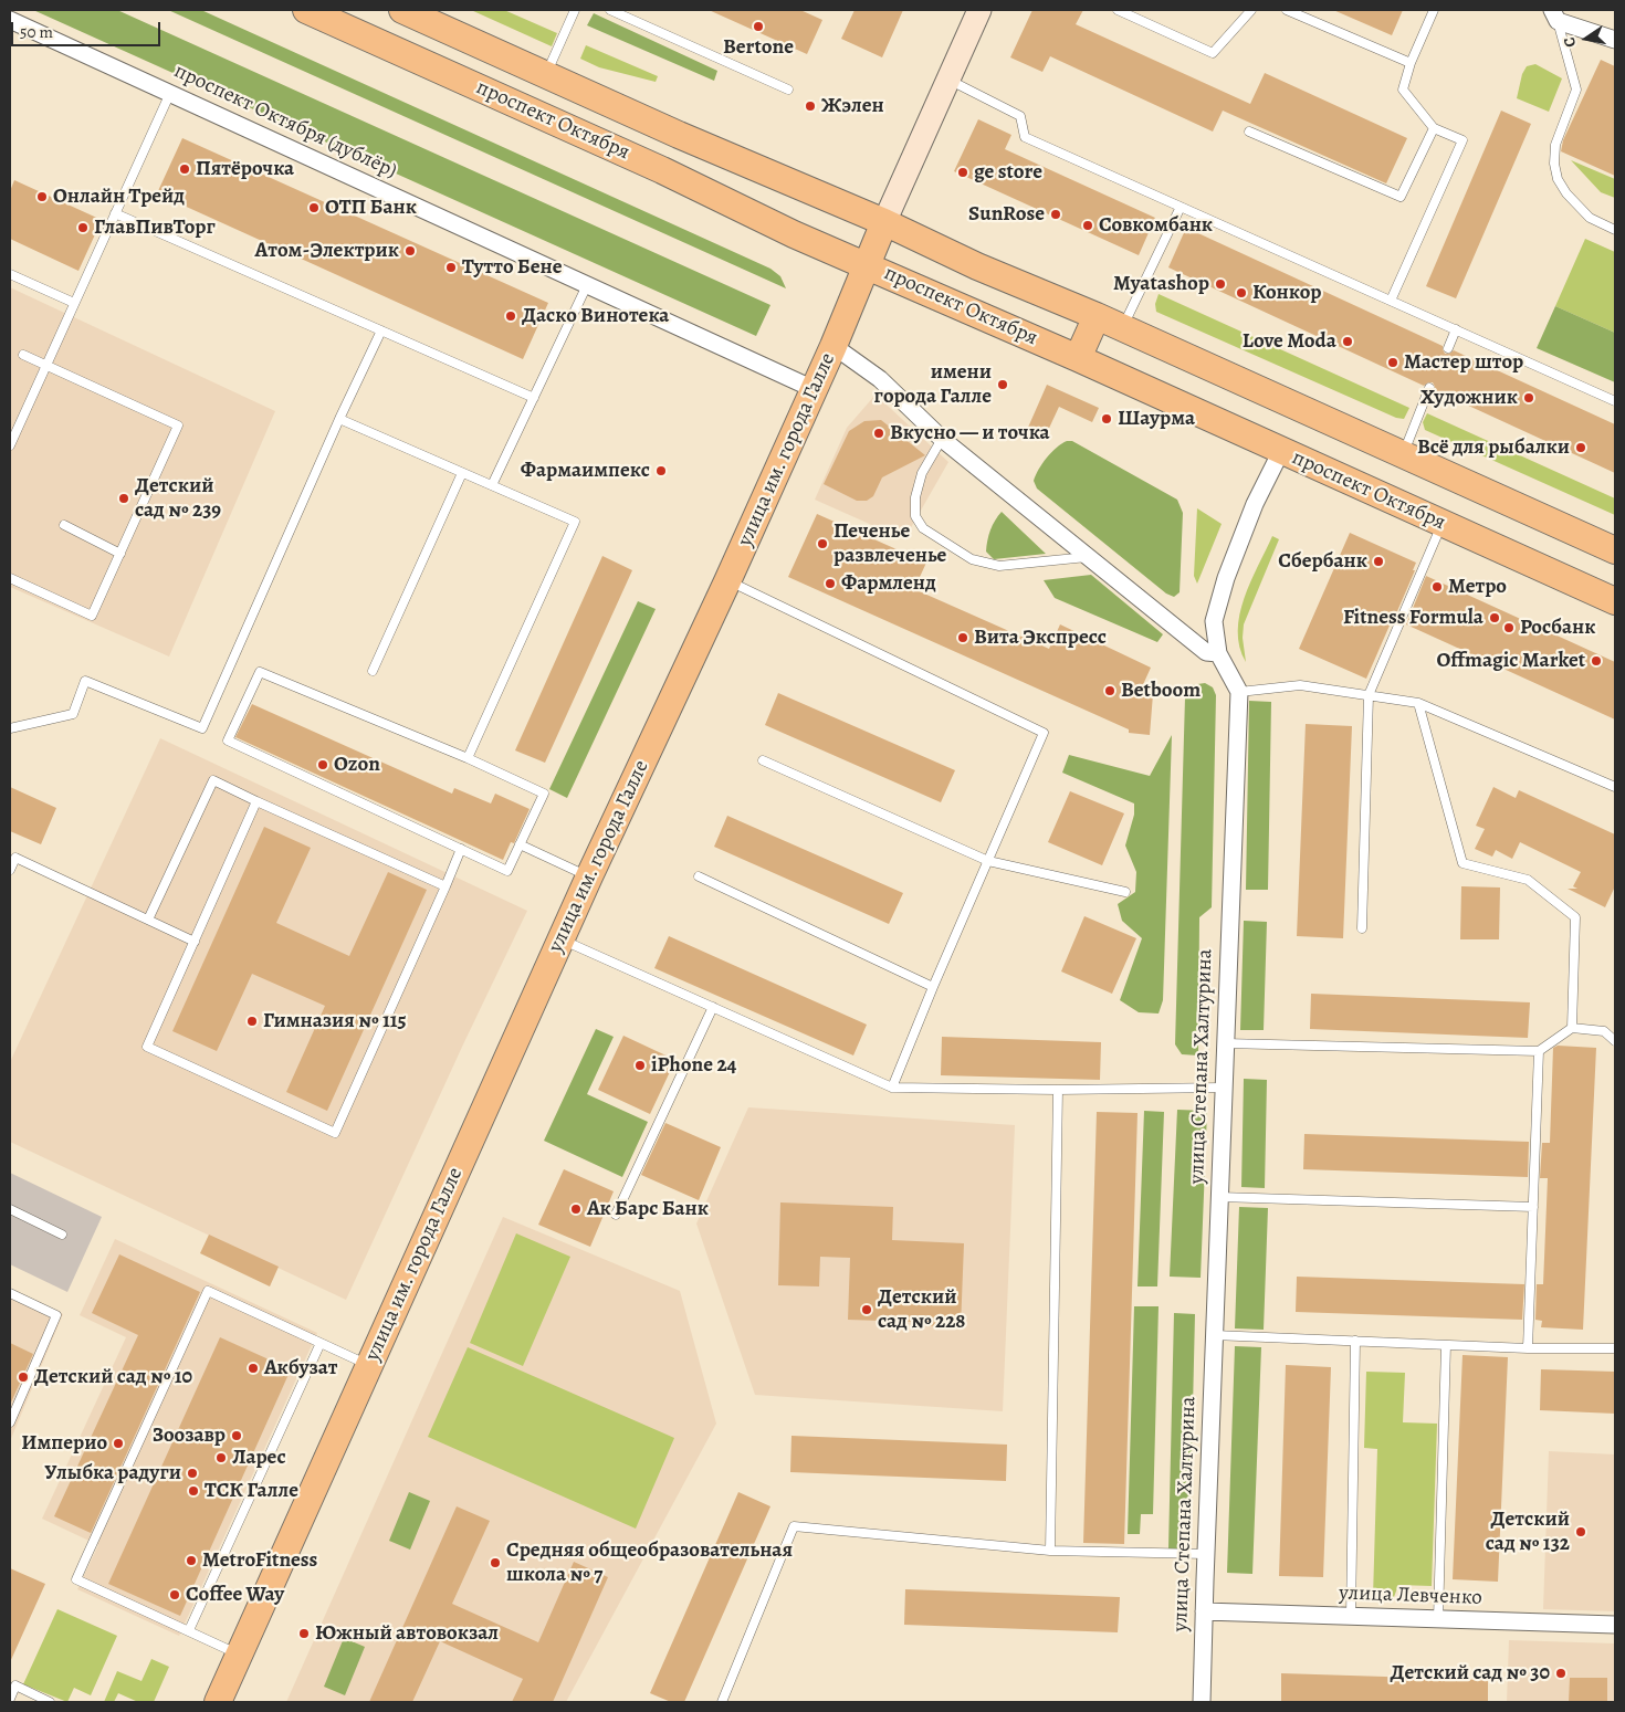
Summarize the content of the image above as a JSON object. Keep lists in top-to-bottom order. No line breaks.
{"streets":{"main road":["проспект Октября","улица им. города Галле"],"street":["проспект Октября (дублёр)","улица Степана Халтурина","улица Левченко"]},"crossings":[["проспект Октября","улица им. города Галле"],["проспект Октября (дублёр)","улица им. города Галле"],["улица Степана Халтурина","улица Левченко"]],"places":["Bertone","Жэлен","Пятёрочка","ge store","Онлайн Трейд","ОТП Банк","SunRose","Совкомбанк","ГлавПивТорг","Атом-Электрик","Тутто Бене","Myatashop","Конкор","Даско Винотека","Love Moda","Мастер штор","имени города Галле","Художник","Шаурма","Вкусно — и точка","Всё для рыбалки","Фармаимпекс","Детский сад № 239","Печенье развлеченье","Сбербанк","Фармленд","Метро","Fitness Formula","Росбанк","Вита Экспресс","Offmagic Market","Betboom","Ozon","Гимназия № 115","iPhone 24","Ак Барс Банк","Детский сад № 228","Акбузат","Детский сад № 10","Зоозавр","Империо","Ларес","Улыбка радуги","ТСК Галле","Детский сад № 132","MetroFitness","Средняя общеобразовательная школа № 7","Coffee Way","Южный автовокзал","Детский сад № 30"],"scale_bar":"50 m","north":"left"}
